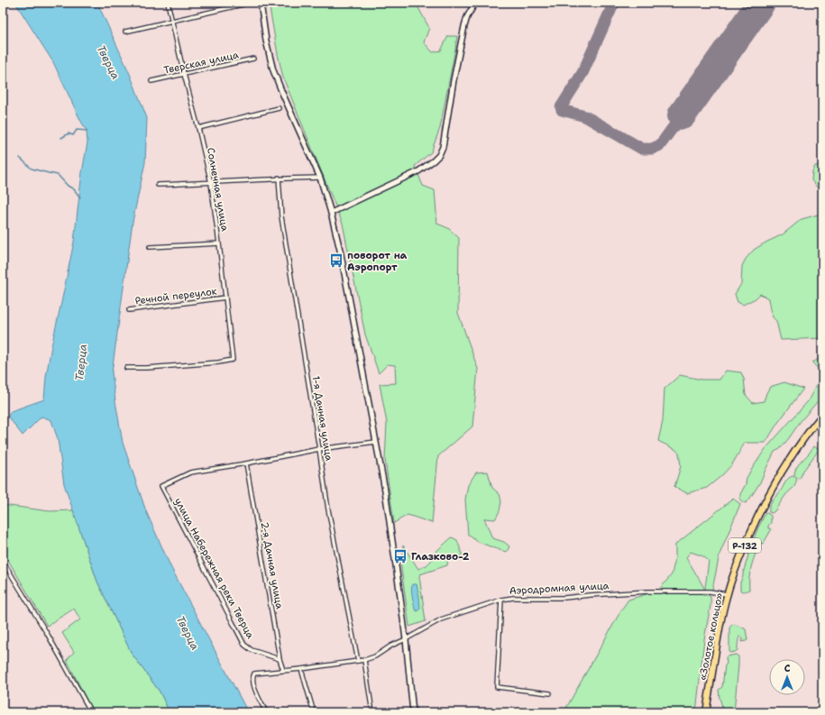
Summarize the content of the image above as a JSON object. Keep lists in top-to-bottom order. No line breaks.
{"streets":{"main road":["Р-132","«Золотое кольцо»"],"street":["Тверская улица","Солнечная улица","Речной переулок","1-я Дачная улица","2-я Дачная улица","улица Набережная реки Тверца","Аэродромная улица"]},"crossings":[["Тверская улица","Солнечная улица"],["Солнечная улица","Речной переулок"],["1-я Дачная улица","Аэродромная улица"],["2-я Дачная улица","улица Набережная реки Тверца"],["2-я Дачная улица","Аэродромная улица"],["Аэродромная улица","«Золотое кольцо»"]],"water":["Тверца"],"places":{"bus stop":["поворот на Аэропорт","Глазково-2"]},"north":"top"}
